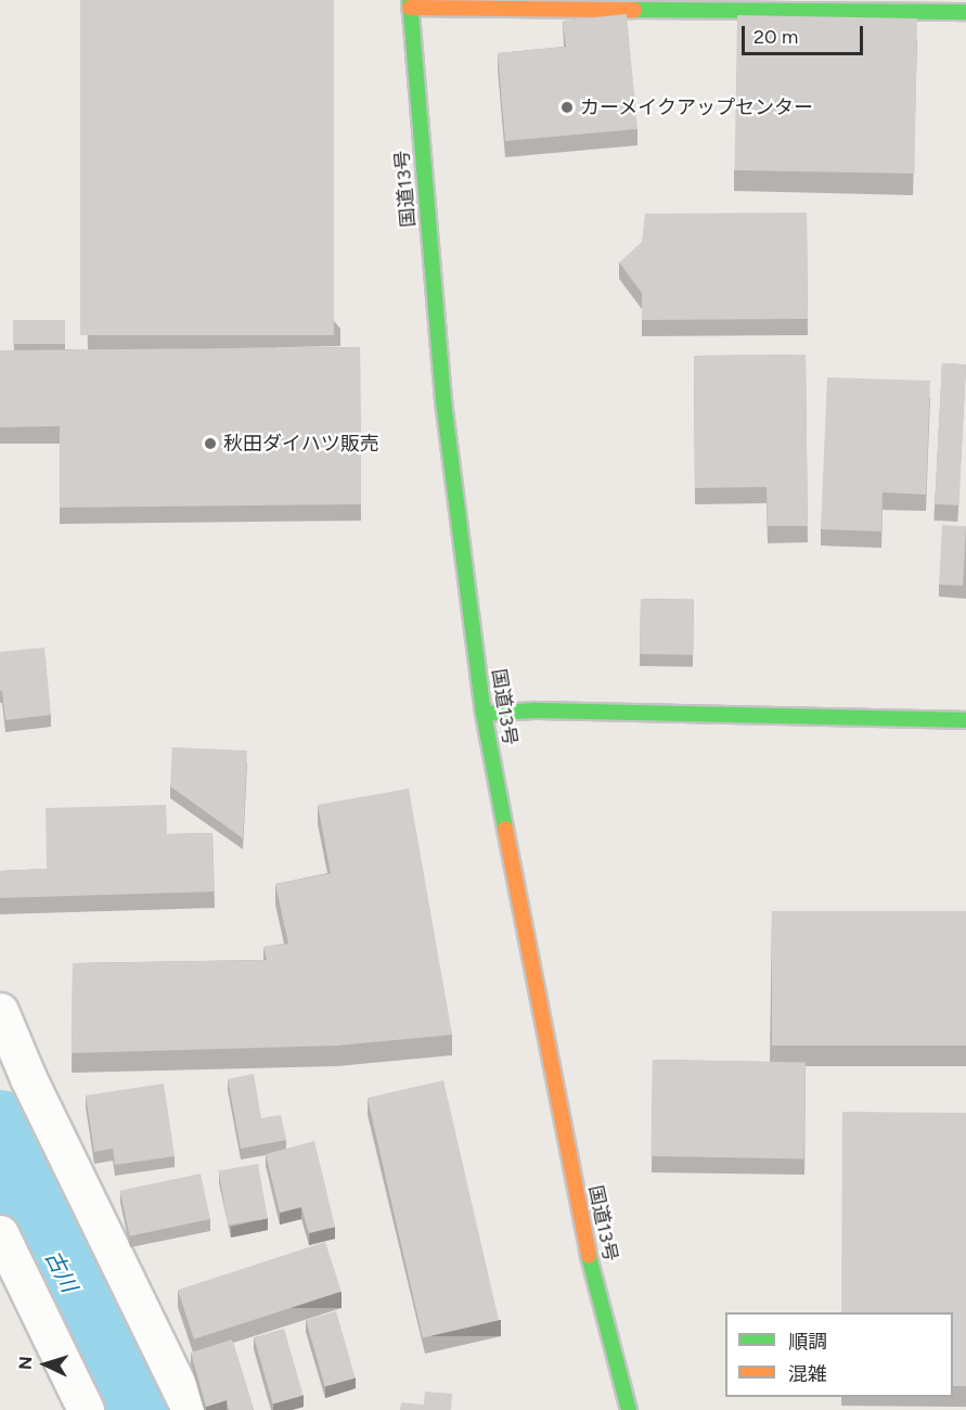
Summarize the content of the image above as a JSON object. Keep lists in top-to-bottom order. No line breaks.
{"streets":{"main road":["国道13号"]},"water":["古川"],"places":["カーメイクアップセンター","秋田ダイハツ販売"],"legend":["順調","混雑"],"scale_bar":"20 m","north":"left"}
